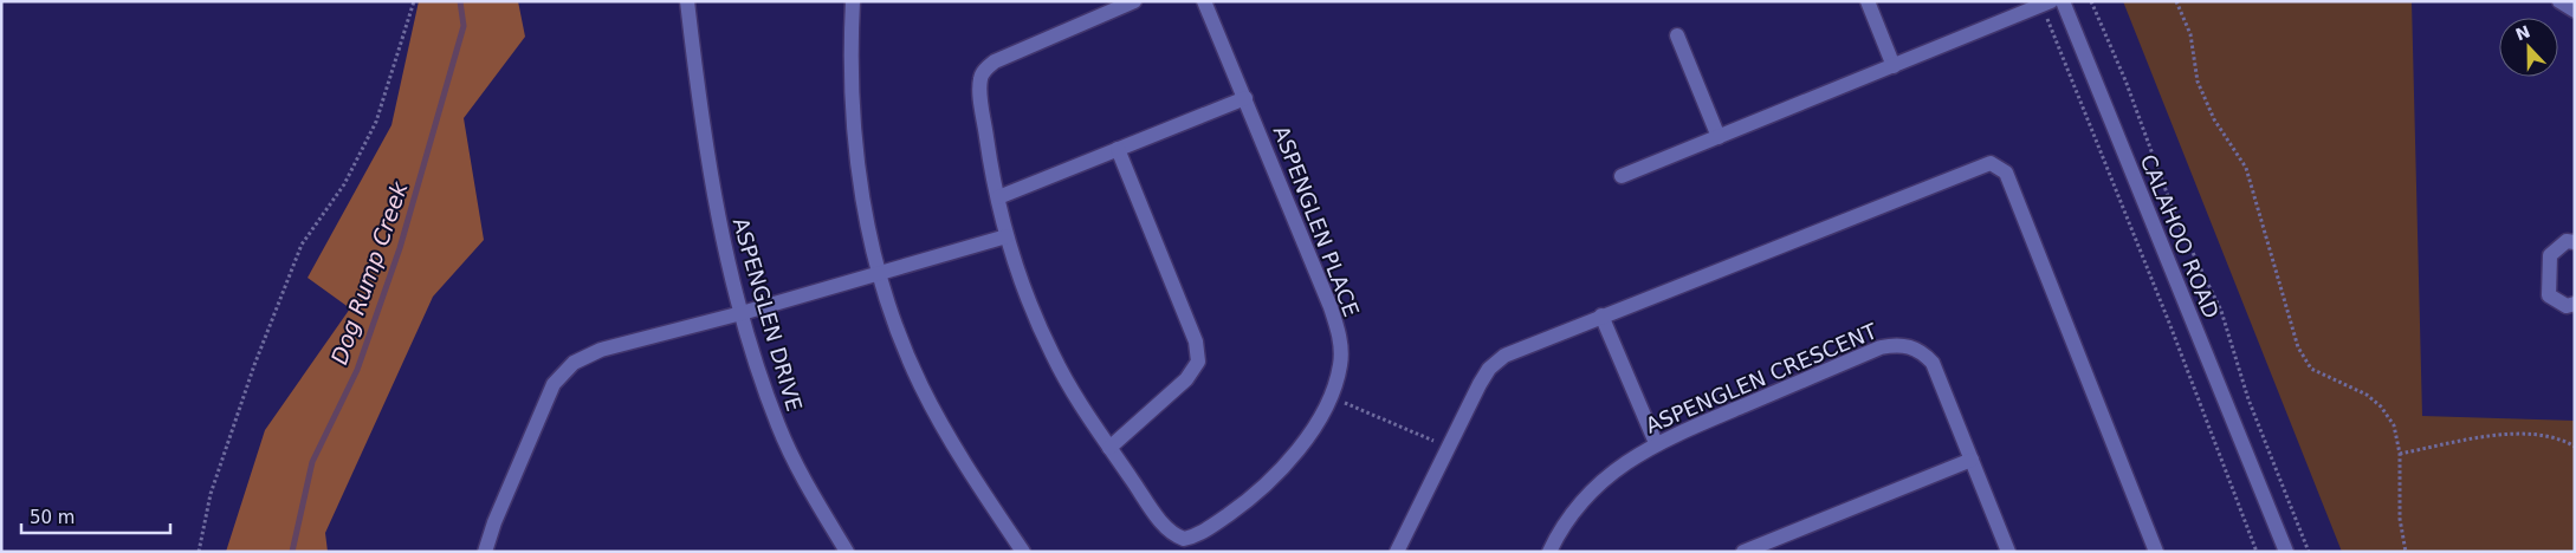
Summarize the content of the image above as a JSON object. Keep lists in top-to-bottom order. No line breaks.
{"streets":{"street":["ASPENGLEN PLACE","CALAHOO ROAD","ASPENGLEN DRIVE","ASPENGLEN CRESCENT"]},"water":["Dog Rump Creek"],"scale_bar":"50 m","north":"top"}
